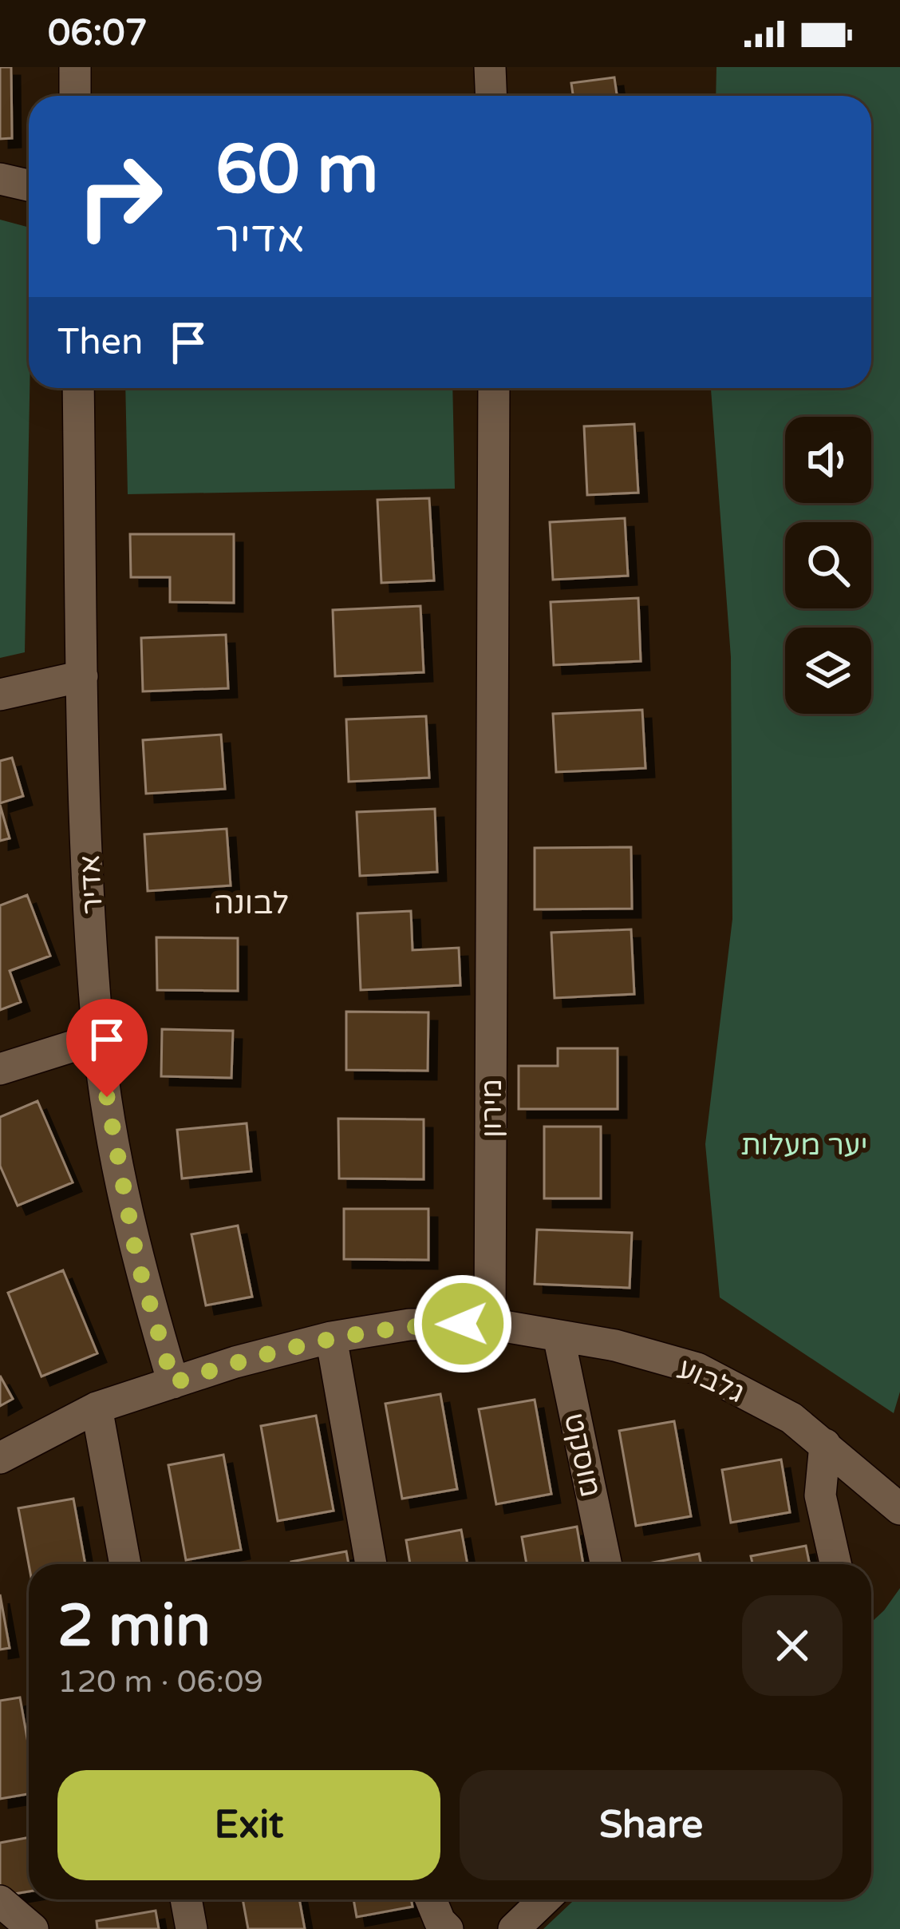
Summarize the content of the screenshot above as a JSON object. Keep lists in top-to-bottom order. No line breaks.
{"streets":{"street":["אדיר","מירון","גלבוע","מוסקט"]},"crossings":[["מירון","גלבוע"],["גלבוע","מוסקט"]],"districts":["לבונה"],"parks":["יער מעלות"],"page":{"status":"06:07","turn":["60 m","אדיר"],"then":"Then","heading":["2 min","120 m · 06:09"],"buttons":["Exit","Share"]}}
